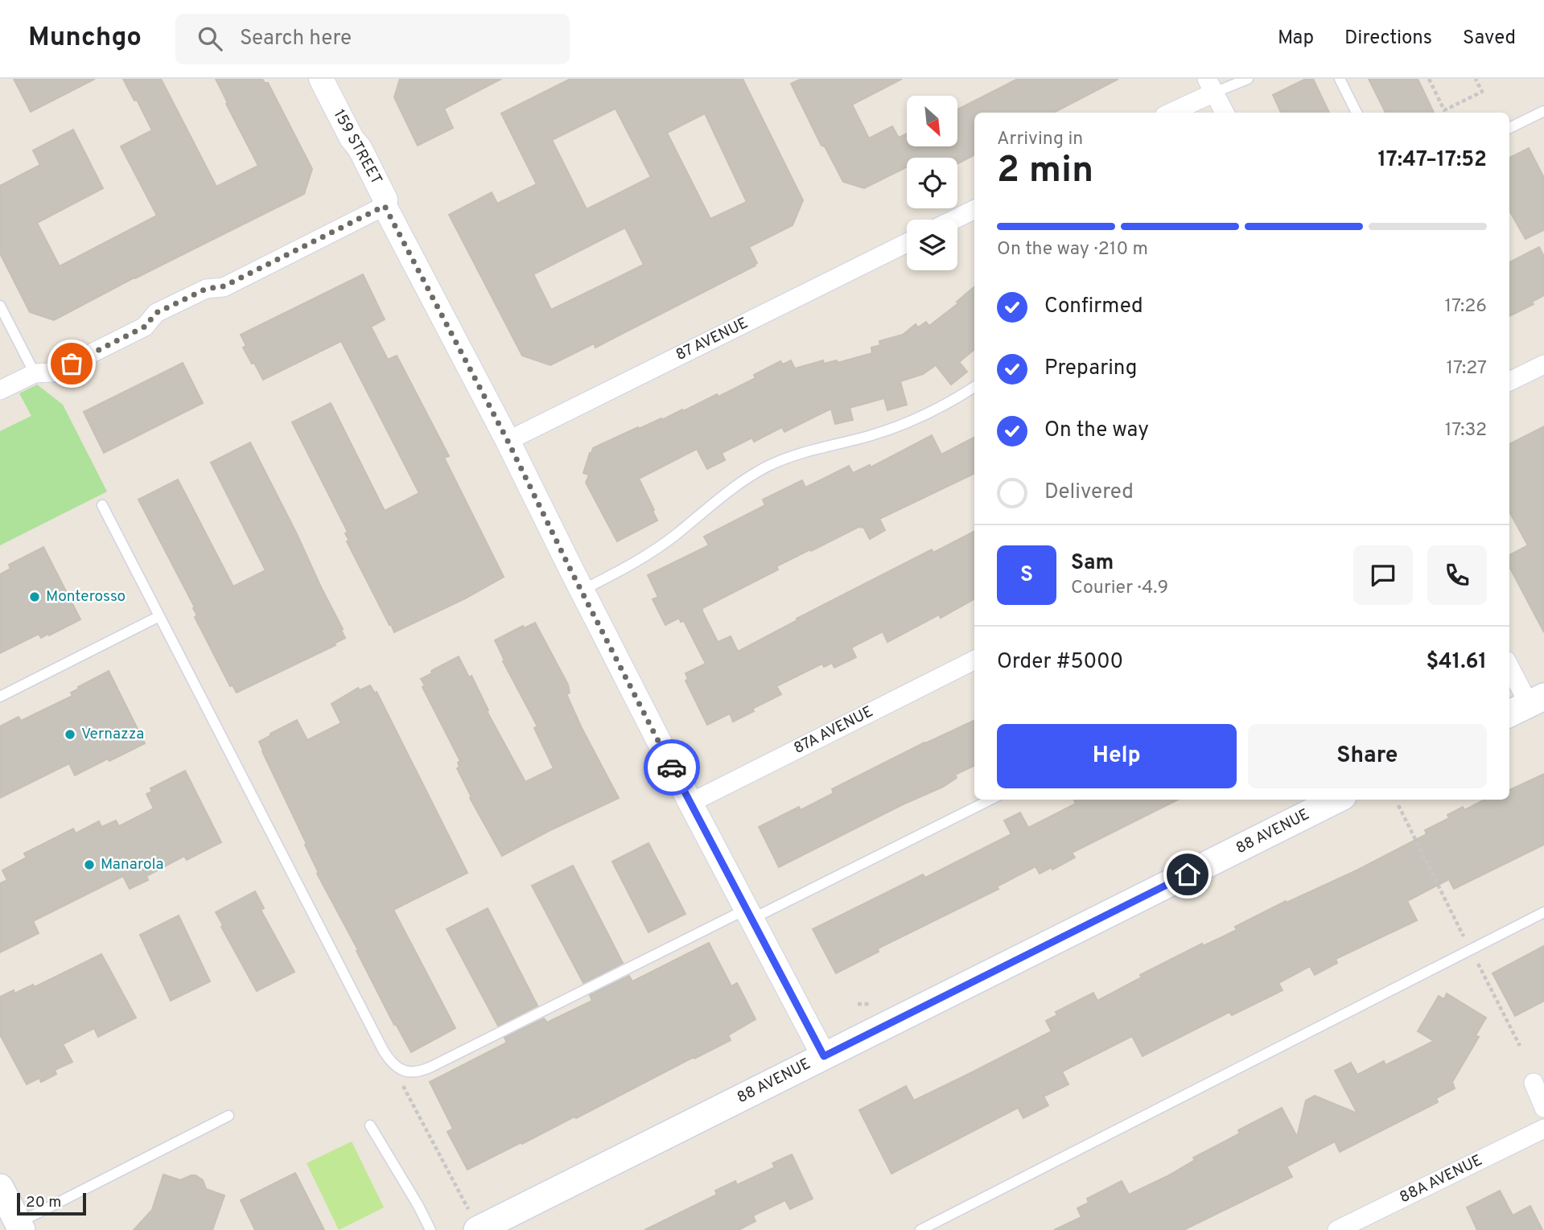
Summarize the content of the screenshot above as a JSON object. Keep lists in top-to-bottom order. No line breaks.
{"streets":{"main road":["88 AVENUE"],"street":["159 STREET","87 AVENUE","87A AVENUE","88A AVENUE"]},"crossings":[["159 STREET","87 AVENUE"],["159 STREET","87A AVENUE"],["159 STREET","88 AVENUE"]],"places":["Monterosso","Vernazza","Manarola"],"scale_bar":"20 m","north":"bottom right","page":{"header":"Munchgo","search":"Search here","nav":["Map","Directions","Saved"],"heading":["2 min","Arriving in","17:47–17:52"],"panel":["Sam","Courier · 4.9","Order #5000","$41.61"],"bar":"On the way · 210 m","list":[["Confirmed","17:26"],["Preparing","17:27"],["On the way","17:32"],"Delivered"],"round":"S","buttons":["Help","Share"],"scale":"20 m"}}
